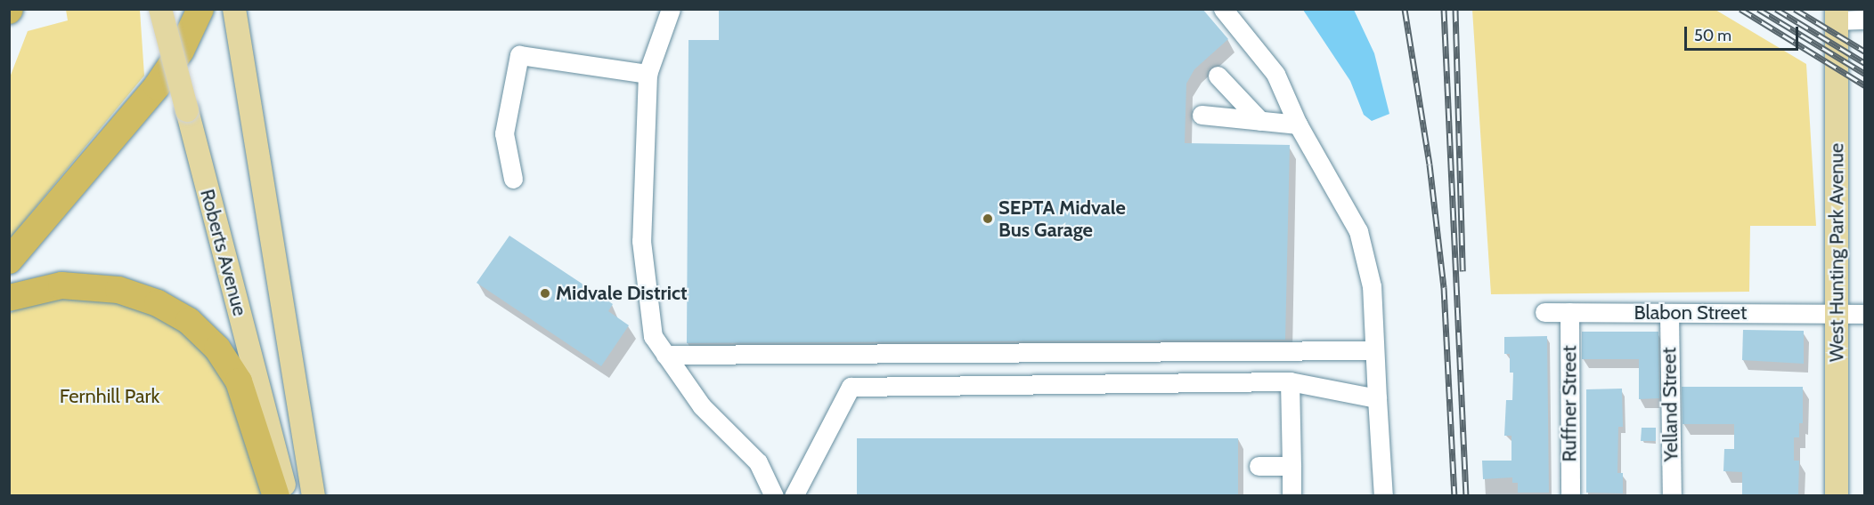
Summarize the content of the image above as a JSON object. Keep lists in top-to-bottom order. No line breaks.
{"streets":{"main road":["Roberts Avenue","West Hunting Park Avenue"],"street":["Blabon Street","Ruffner Street","Yelland Street"]},"crossings":[["West Hunting Park Avenue","Blabon Street"],["Blabon Street","Ruffner Street"],["Blabon Street","Yelland Street"]],"parks":["Fernhill Park"],"places":["SEPTA Midvale Bus Garage","Midvale District"],"scale_bar":"50 m"}
